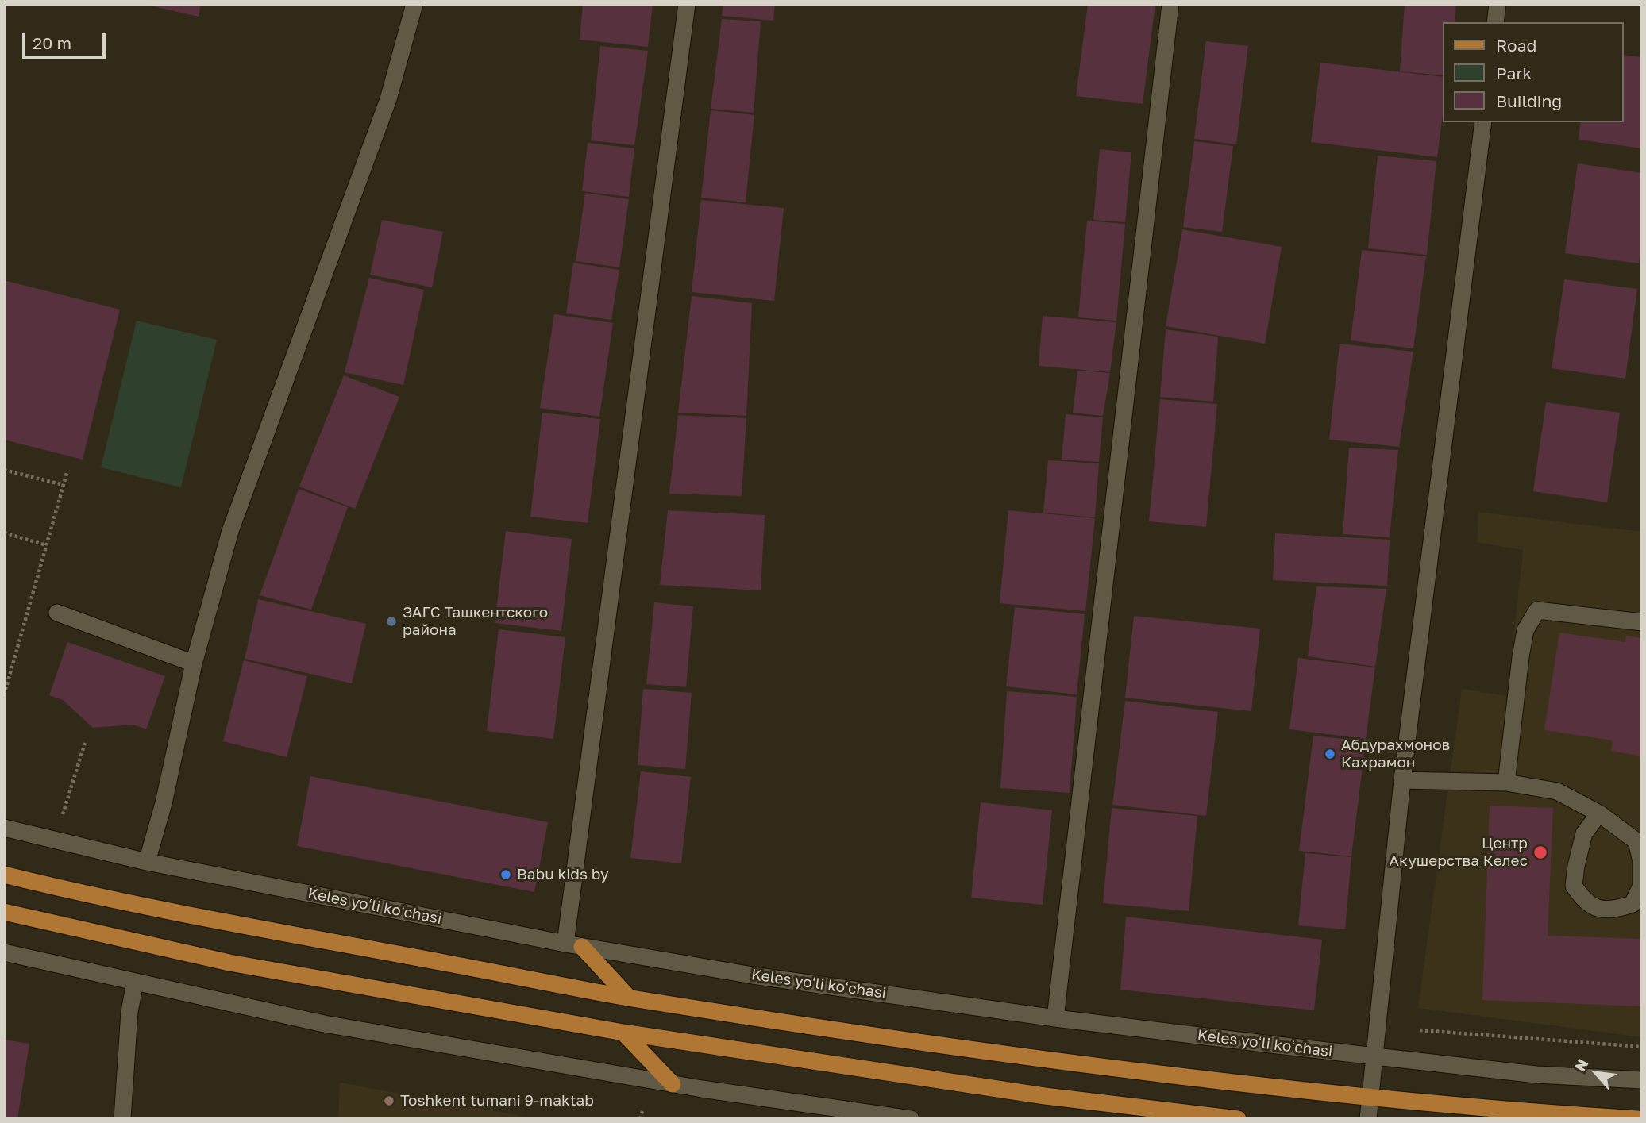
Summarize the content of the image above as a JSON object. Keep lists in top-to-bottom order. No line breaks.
{"streets":{"street":["Keles yoʻli koʻchasi"]},"places":["ЗАГС Ташкентского района","Абдурахмонов Кахрамон","Центр Акушерства Келес","Babu kids by","Toshkent tumani 9-maktab"],"legend":["Road","Park","Building"],"scale_bar":"20 m","north":"top left"}
